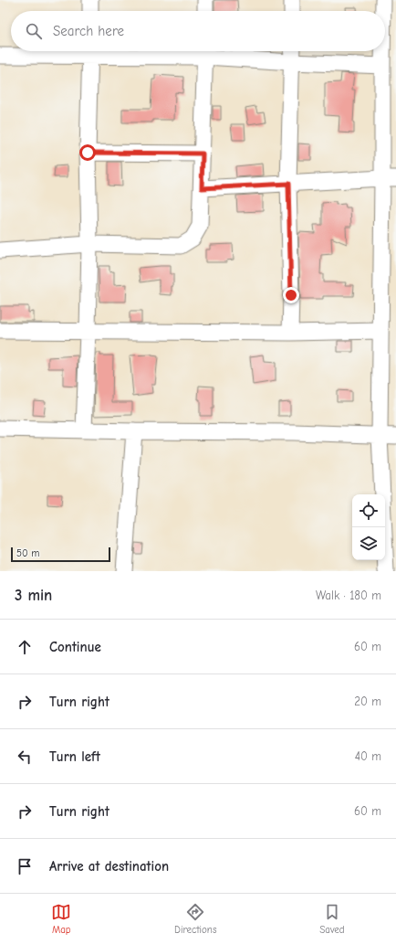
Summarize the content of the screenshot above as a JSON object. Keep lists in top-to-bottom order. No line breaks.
{"scale_bar":"50 m","page":{"search":"Search here","scale":"50 m","heading":["3 min","Walk · 180 m"],"list":[["Continue","60 m"],["Turn right","20 m"],["Turn left","40 m"],["Turn right","60 m"],"Arrive at destination"],"nav":["Map","Directions","Saved"]}}
